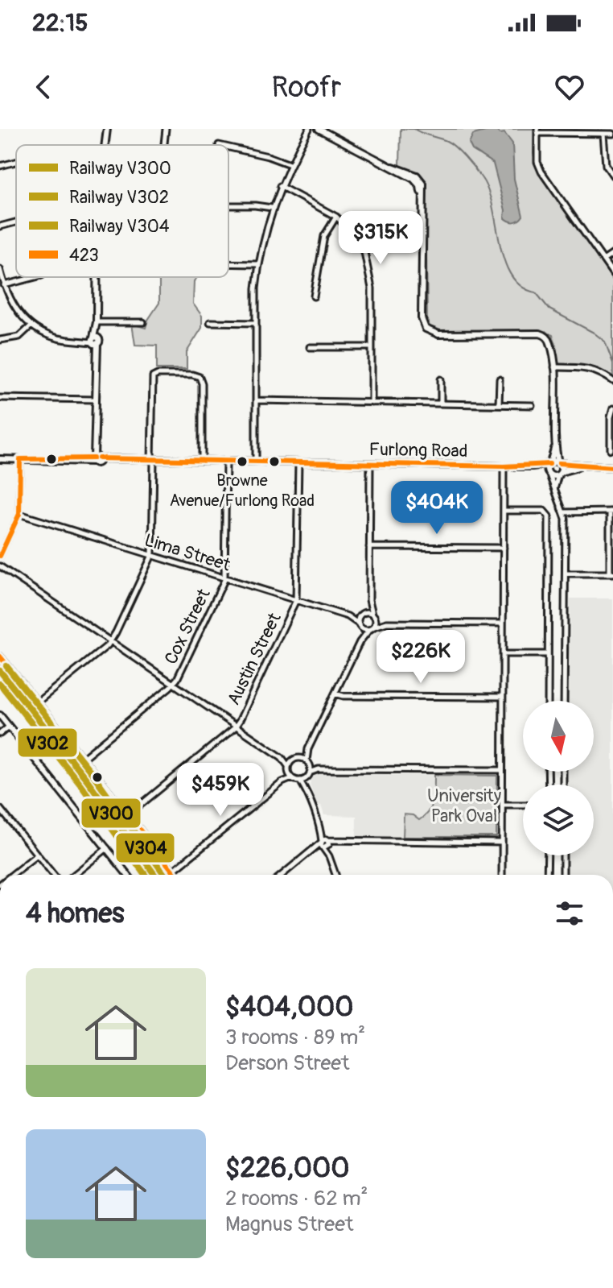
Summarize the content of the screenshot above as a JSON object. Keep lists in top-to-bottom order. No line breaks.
{"streets":{"street":["Furlong Road","Lima Street","Cox Street","Austin Street"]},"crossings":[["Furlong Road","Cox Street"],["Furlong Road","Austin Street"],["Lima Street","Cox Street"],["Lima Street","Austin Street"]],"parks":["University Park Oval"],"places":["Browne Avenue/Furlong Road"],"lines":["transit line 423","rail line V304","rail line V300","rail line V302"],"legend":["Railway V300","Railway V302","Railway V304","423"],"north":"bottom","page":{"status":"22:15","header":"Roofr","price":["$315K","$404K","$226K","$459K"],"heading":"4 homes","list":[{"name":"$404,000","note":"3 rooms · 89 m² · Derson Street"},{"name":"$226,000","note":"2 rooms · 62 m² · Magnus Street"}]}}
